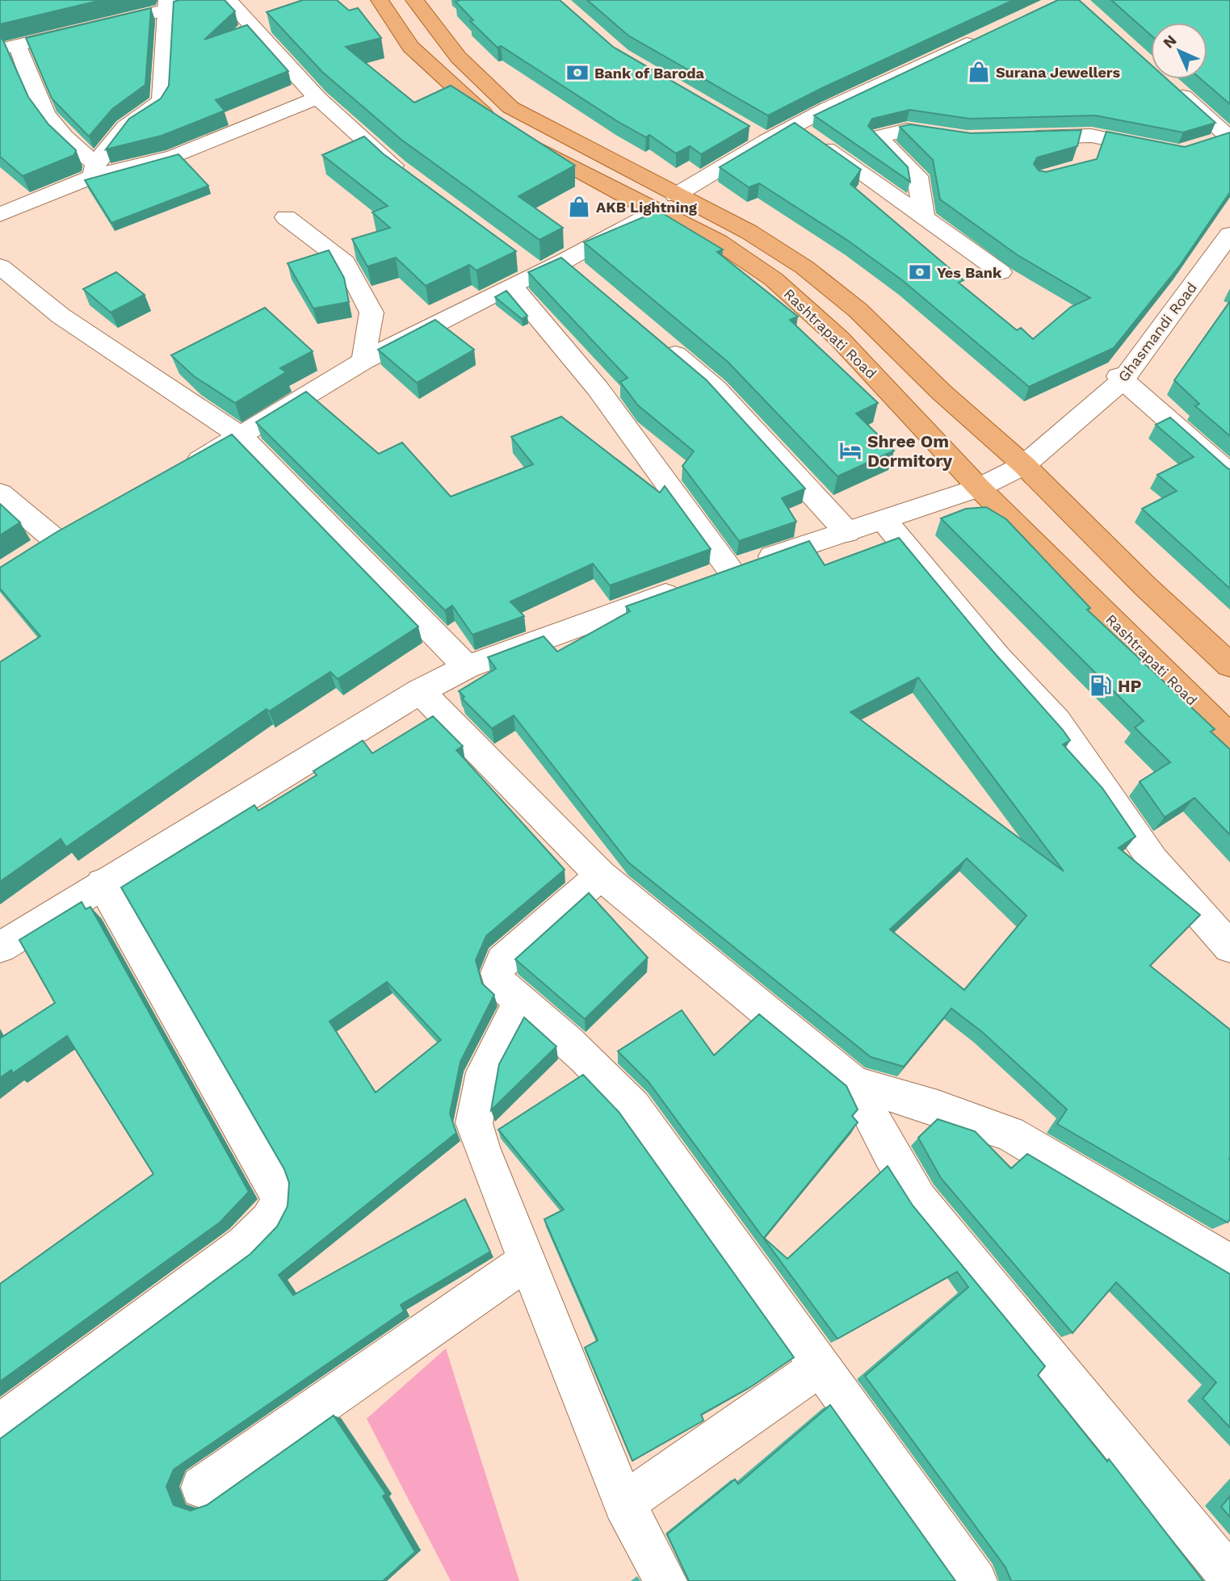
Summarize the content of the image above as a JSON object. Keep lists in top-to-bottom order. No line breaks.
{"streets":{"main road":["Rashtrapati Road"],"street":["Ghasmandi Road"]},"crossings":[["Ghasmandi Road","Rashtrapati Road"]],"places":{"shop":["Surana Jewellers","AKB Lightning"],"bank":["Bank of Baroda","Yes Bank"],"hotel":["Shree Om Dormitory"],"fuel station":["HP"]},"north":"top left"}
